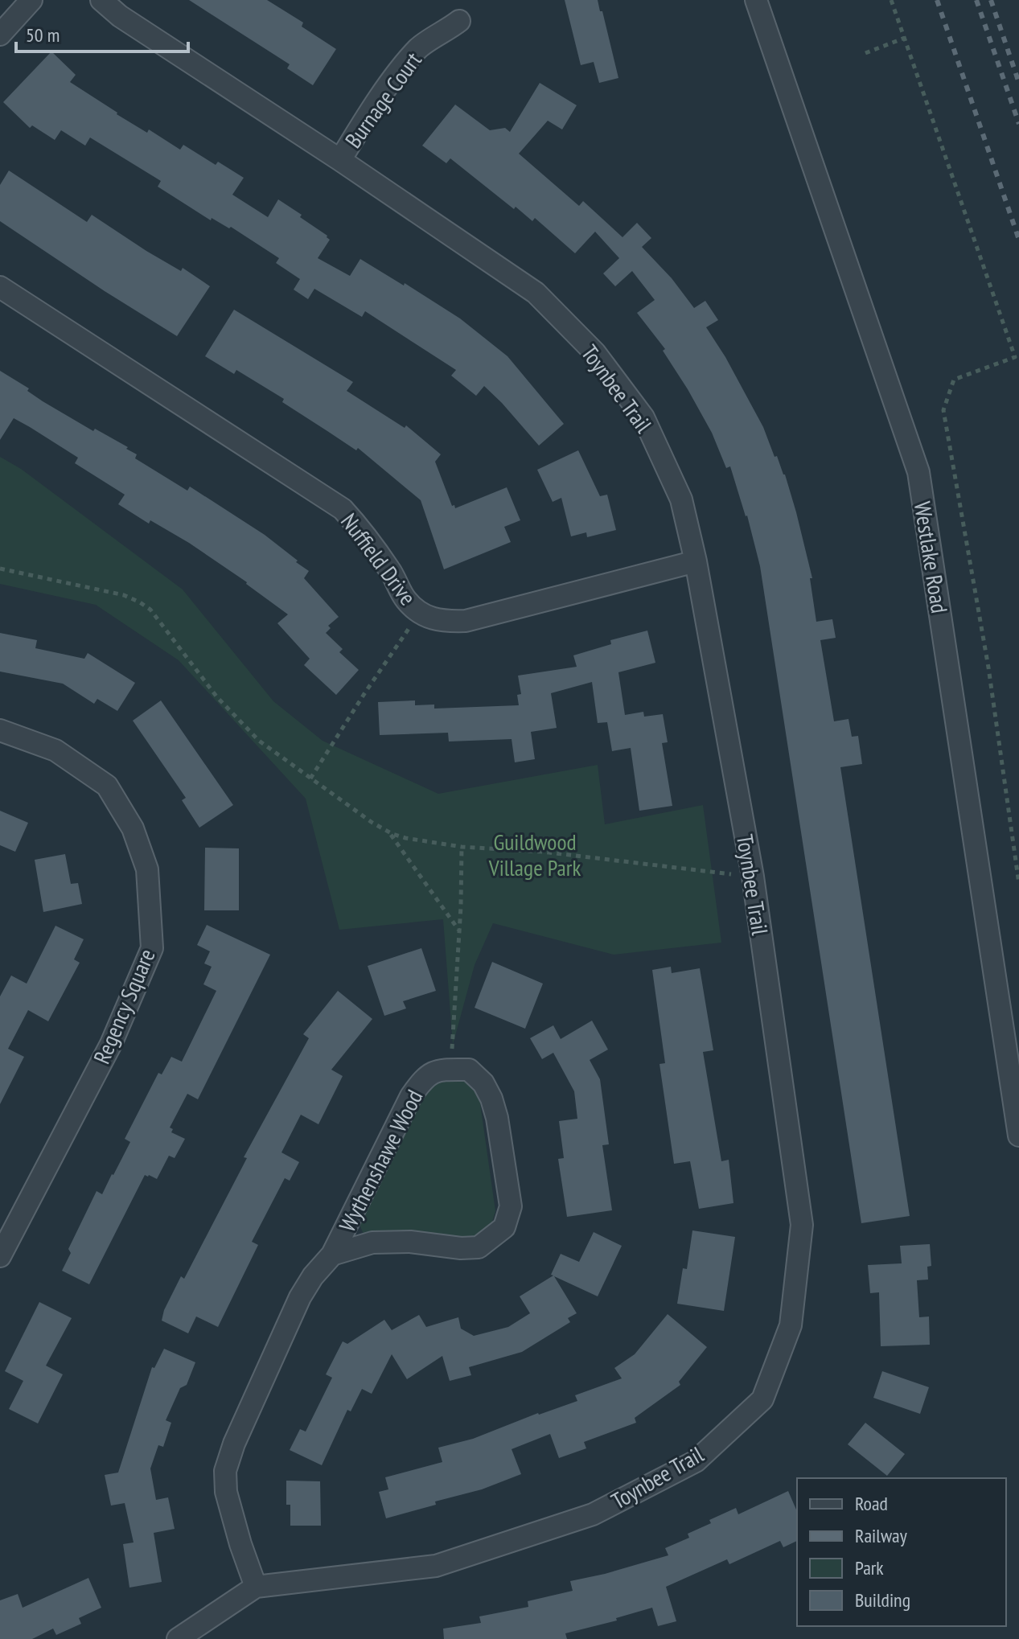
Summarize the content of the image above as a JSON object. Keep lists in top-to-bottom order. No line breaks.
{"streets":{"street":["Burnage Court","Toynbee Trail","Westlake Road","Nuffield Drive","Regency Square","Wythenshawe Wood"]},"crossings":[["Burnage Court","Toynbee Trail"],["Toynbee Trail","Nuffield Drive"],["Toynbee Trail","Wythenshawe Wood"]],"parks":["Guildwood Village Park"],"legend":["Road","Railway","Park","Building"],"scale_bar":"50 m"}
